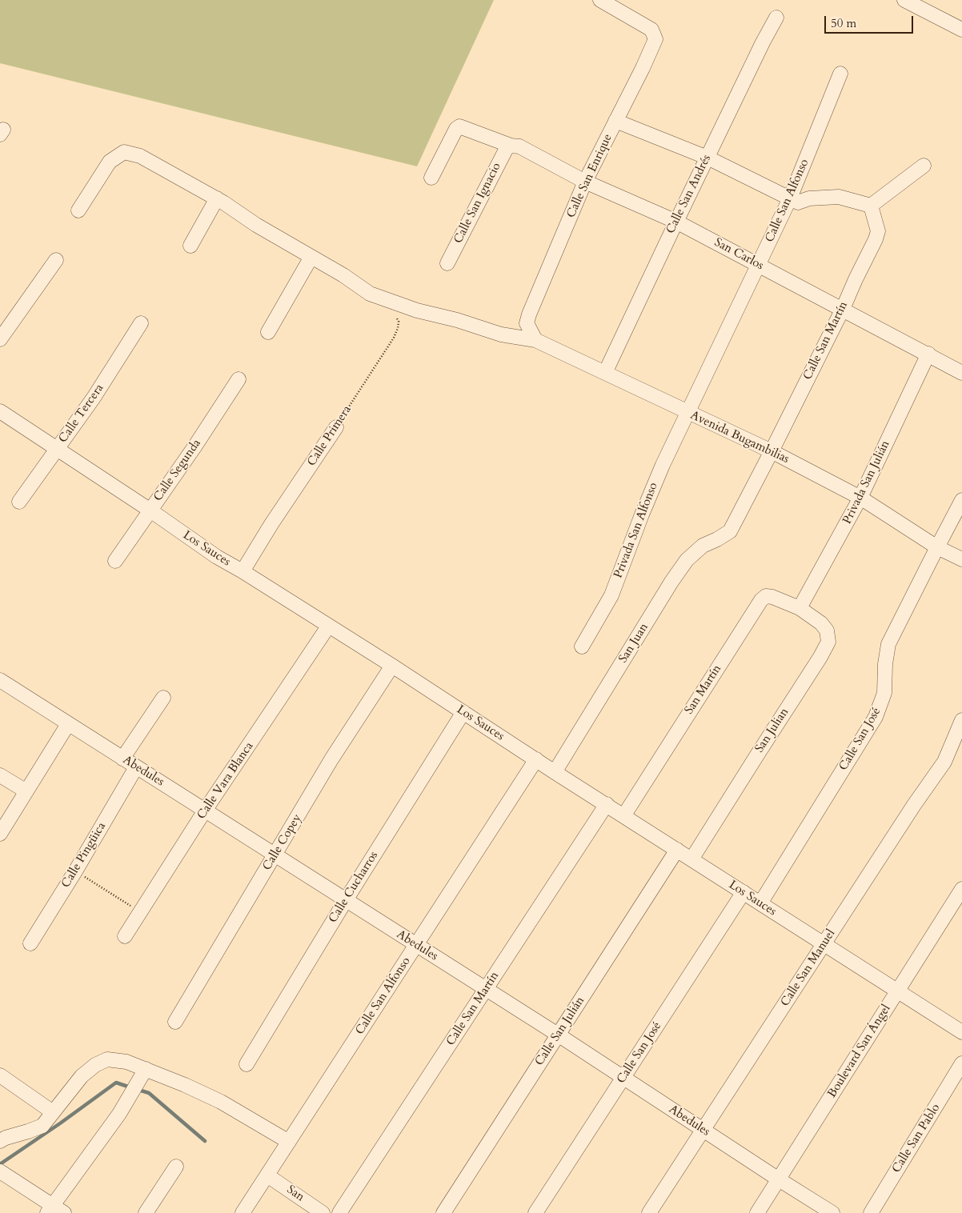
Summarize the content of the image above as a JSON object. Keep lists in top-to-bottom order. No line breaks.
{"streets":{"street":["Calle San Enrique","Calle San Andrés","Calle San Alfonso","Calle San Ignacio","San Carlos","Calle San Martín","Calle Tercera","Calle Primera","Avenida Bugambilias","Calle Segunda","Privada San Julián","Privada San Alfonso","Los Sauces","San Juan","San Martín","San Julian","Calle San José","Abedules","Calle Vara Blanca","Calle Copey","Calle Pingüica","Calle Cucharros","Calle San Manuel","Calle San Julián","Boulevard San Ángel","Calle San Pablo","San"]},"crossings":[["Calle San Enrique","San Carlos"],["Calle San Enrique","Avenida Bugambilias"],["Calle San Andrés","San Carlos"],["Calle San Andrés","Avenida Bugambilias"],["Calle San Alfonso","San Carlos"],["Calle San Alfonso","Avenida Bugambilias"],["Calle San Alfonso","Privada San Alfonso"],["Calle San Alfonso","Los Sauces"],["Calle San Alfonso","Abedules"],["Calle San Alfonso","San"],["Calle San Ignacio","San Carlos"],["San Carlos","Calle San Martín"],["San Carlos","Privada San Julián"],["Calle San Martín","Avenida Bugambilias"],["Calle San Martín","Los Sauces"],["Calle San Martín","San Juan"],["Calle San Martín","Abedules"],["Calle Tercera","Los Sauces"],["Calle Primera","Avenida Bugambilias"],["Calle Primera","Los Sauces"],["Avenida Bugambilias","Privada San Julián"],["Avenida Bugambilias","Privada San Alfonso"],["Avenida Bugambilias","Calle San José"],["Calle Segunda","Los Sauces"],["Privada San Julián","San Martín"],["Privada San Julián","San Julian"],["Los Sauces","San Juan"],["Los Sauces","San Martín"],["Los Sauces","San Julian"],["Los Sauces","Calle San José"],["Los Sauces","Calle Vara Blanca"],["Los Sauces","Calle Copey"],["Los Sauces","Calle Cucharros"],["Los Sauces","Calle San Manuel"],["Los Sauces","Calle San Julián"],["Los Sauces","Boulevard San Ángel"],["San Martín","San Julian"],["Calle San José","Abedules"],["Abedules","Calle Vara Blanca"],["Abedules","Calle Copey"],["Abedules","Calle Pingüica"],["Abedules","Calle Cucharros"],["Abedules","Calle San Manuel"],["Abedules","Calle San Julián"],["Abedules","Boulevard San Ángel"]],"scale_bar":"50 m"}
